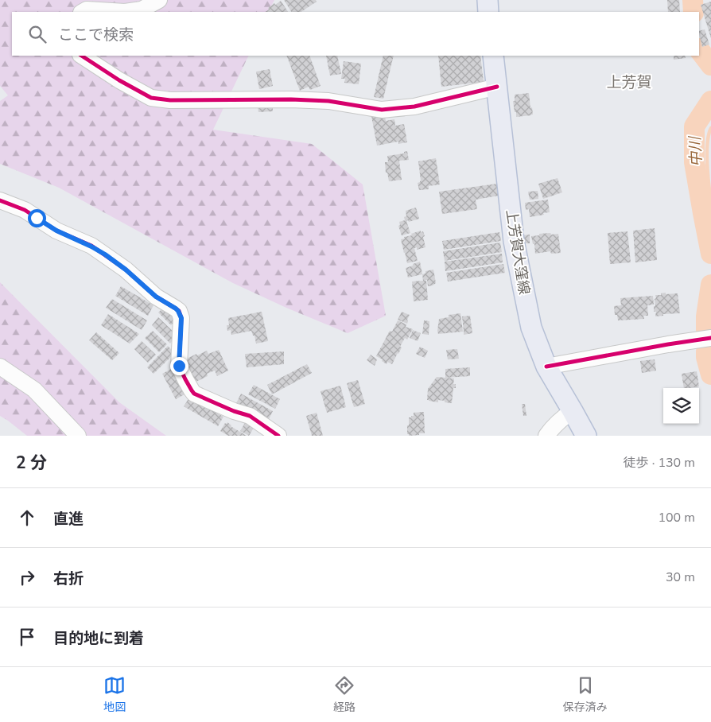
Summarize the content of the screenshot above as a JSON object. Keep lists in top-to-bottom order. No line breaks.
{"streets":{"main road":["上芳賀大窪線"]},"districts":["上芳賀"],"water":["中川"],"page":{"search":"ここで検索","heading":["2 分","徒歩 · 130 m"],"list":[["直進","100 m"],["右折","30 m"],"目的地に到着"],"nav":["地図","経路","保存済み"]}}
